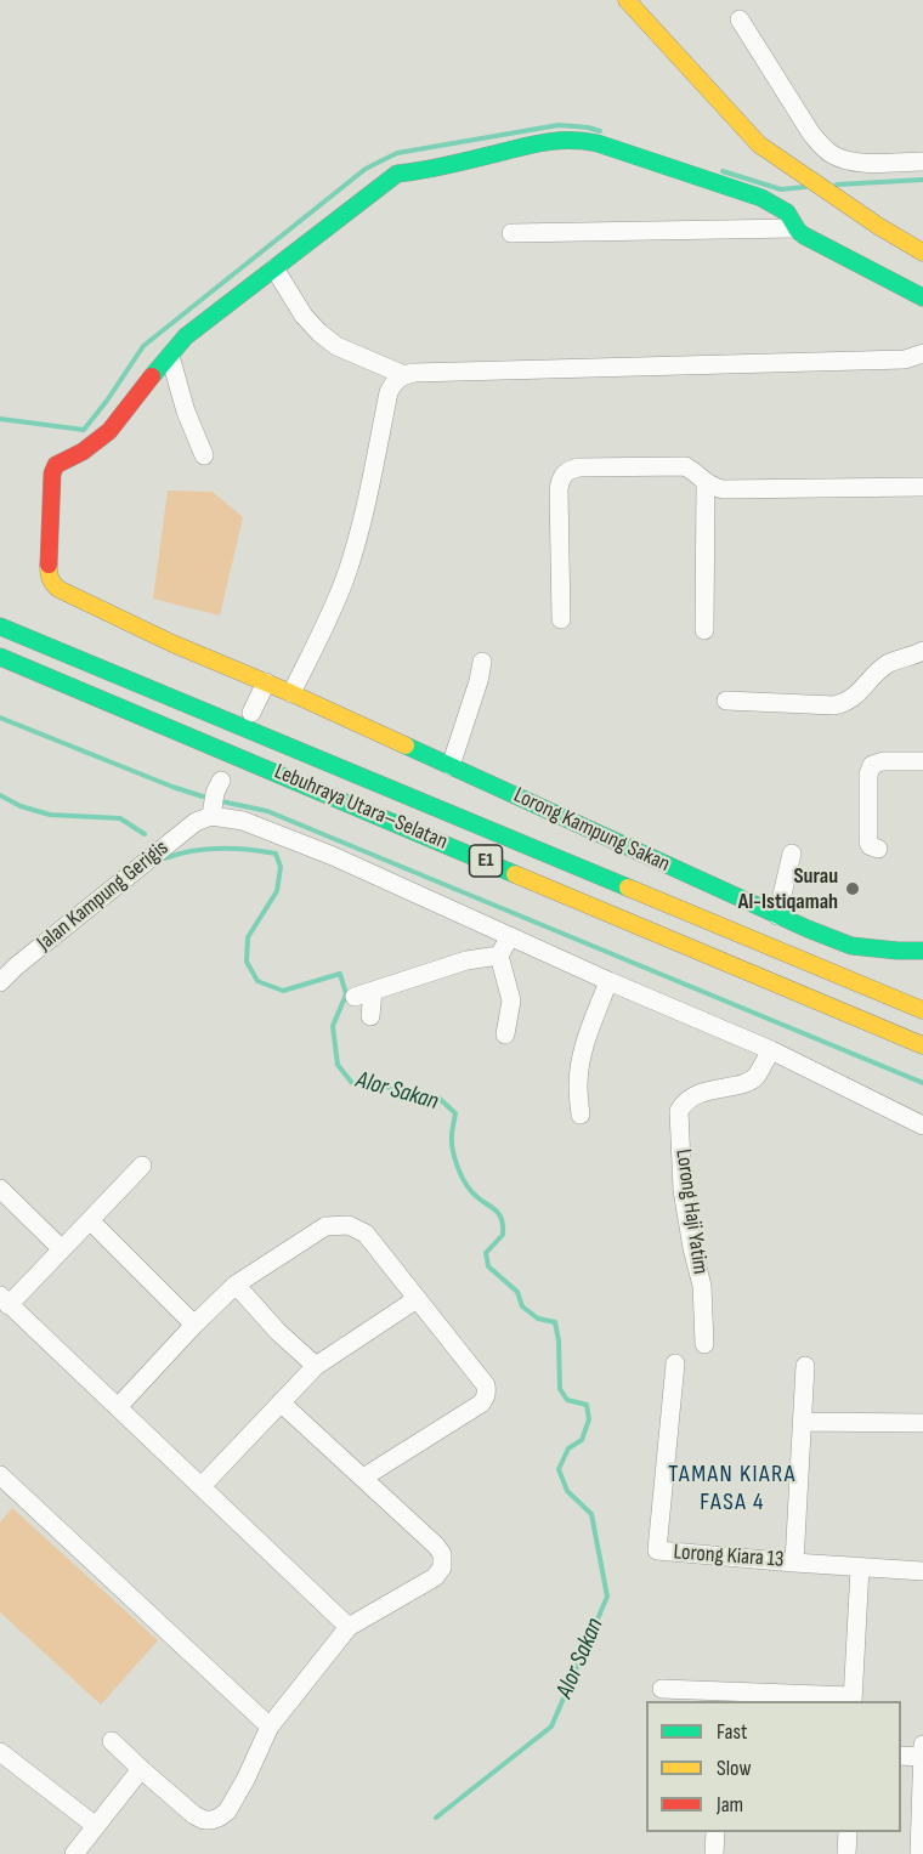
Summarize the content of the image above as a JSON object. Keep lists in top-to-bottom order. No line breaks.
{"streets":{"main road":["Lebuhraya Utara–Selatan","Lorong Kampung Sakan","E1"],"street":["Jalan Kampung Gerigis","Lorong Haji Yatim","Lorong Kiara 13"]},"districts":["TAMAN KIARA FASA 4"],"water":["Alor Sakan"],"places":["Surau Al-Istiqamah"],"legend":["Fast","Slow","Jam"]}
